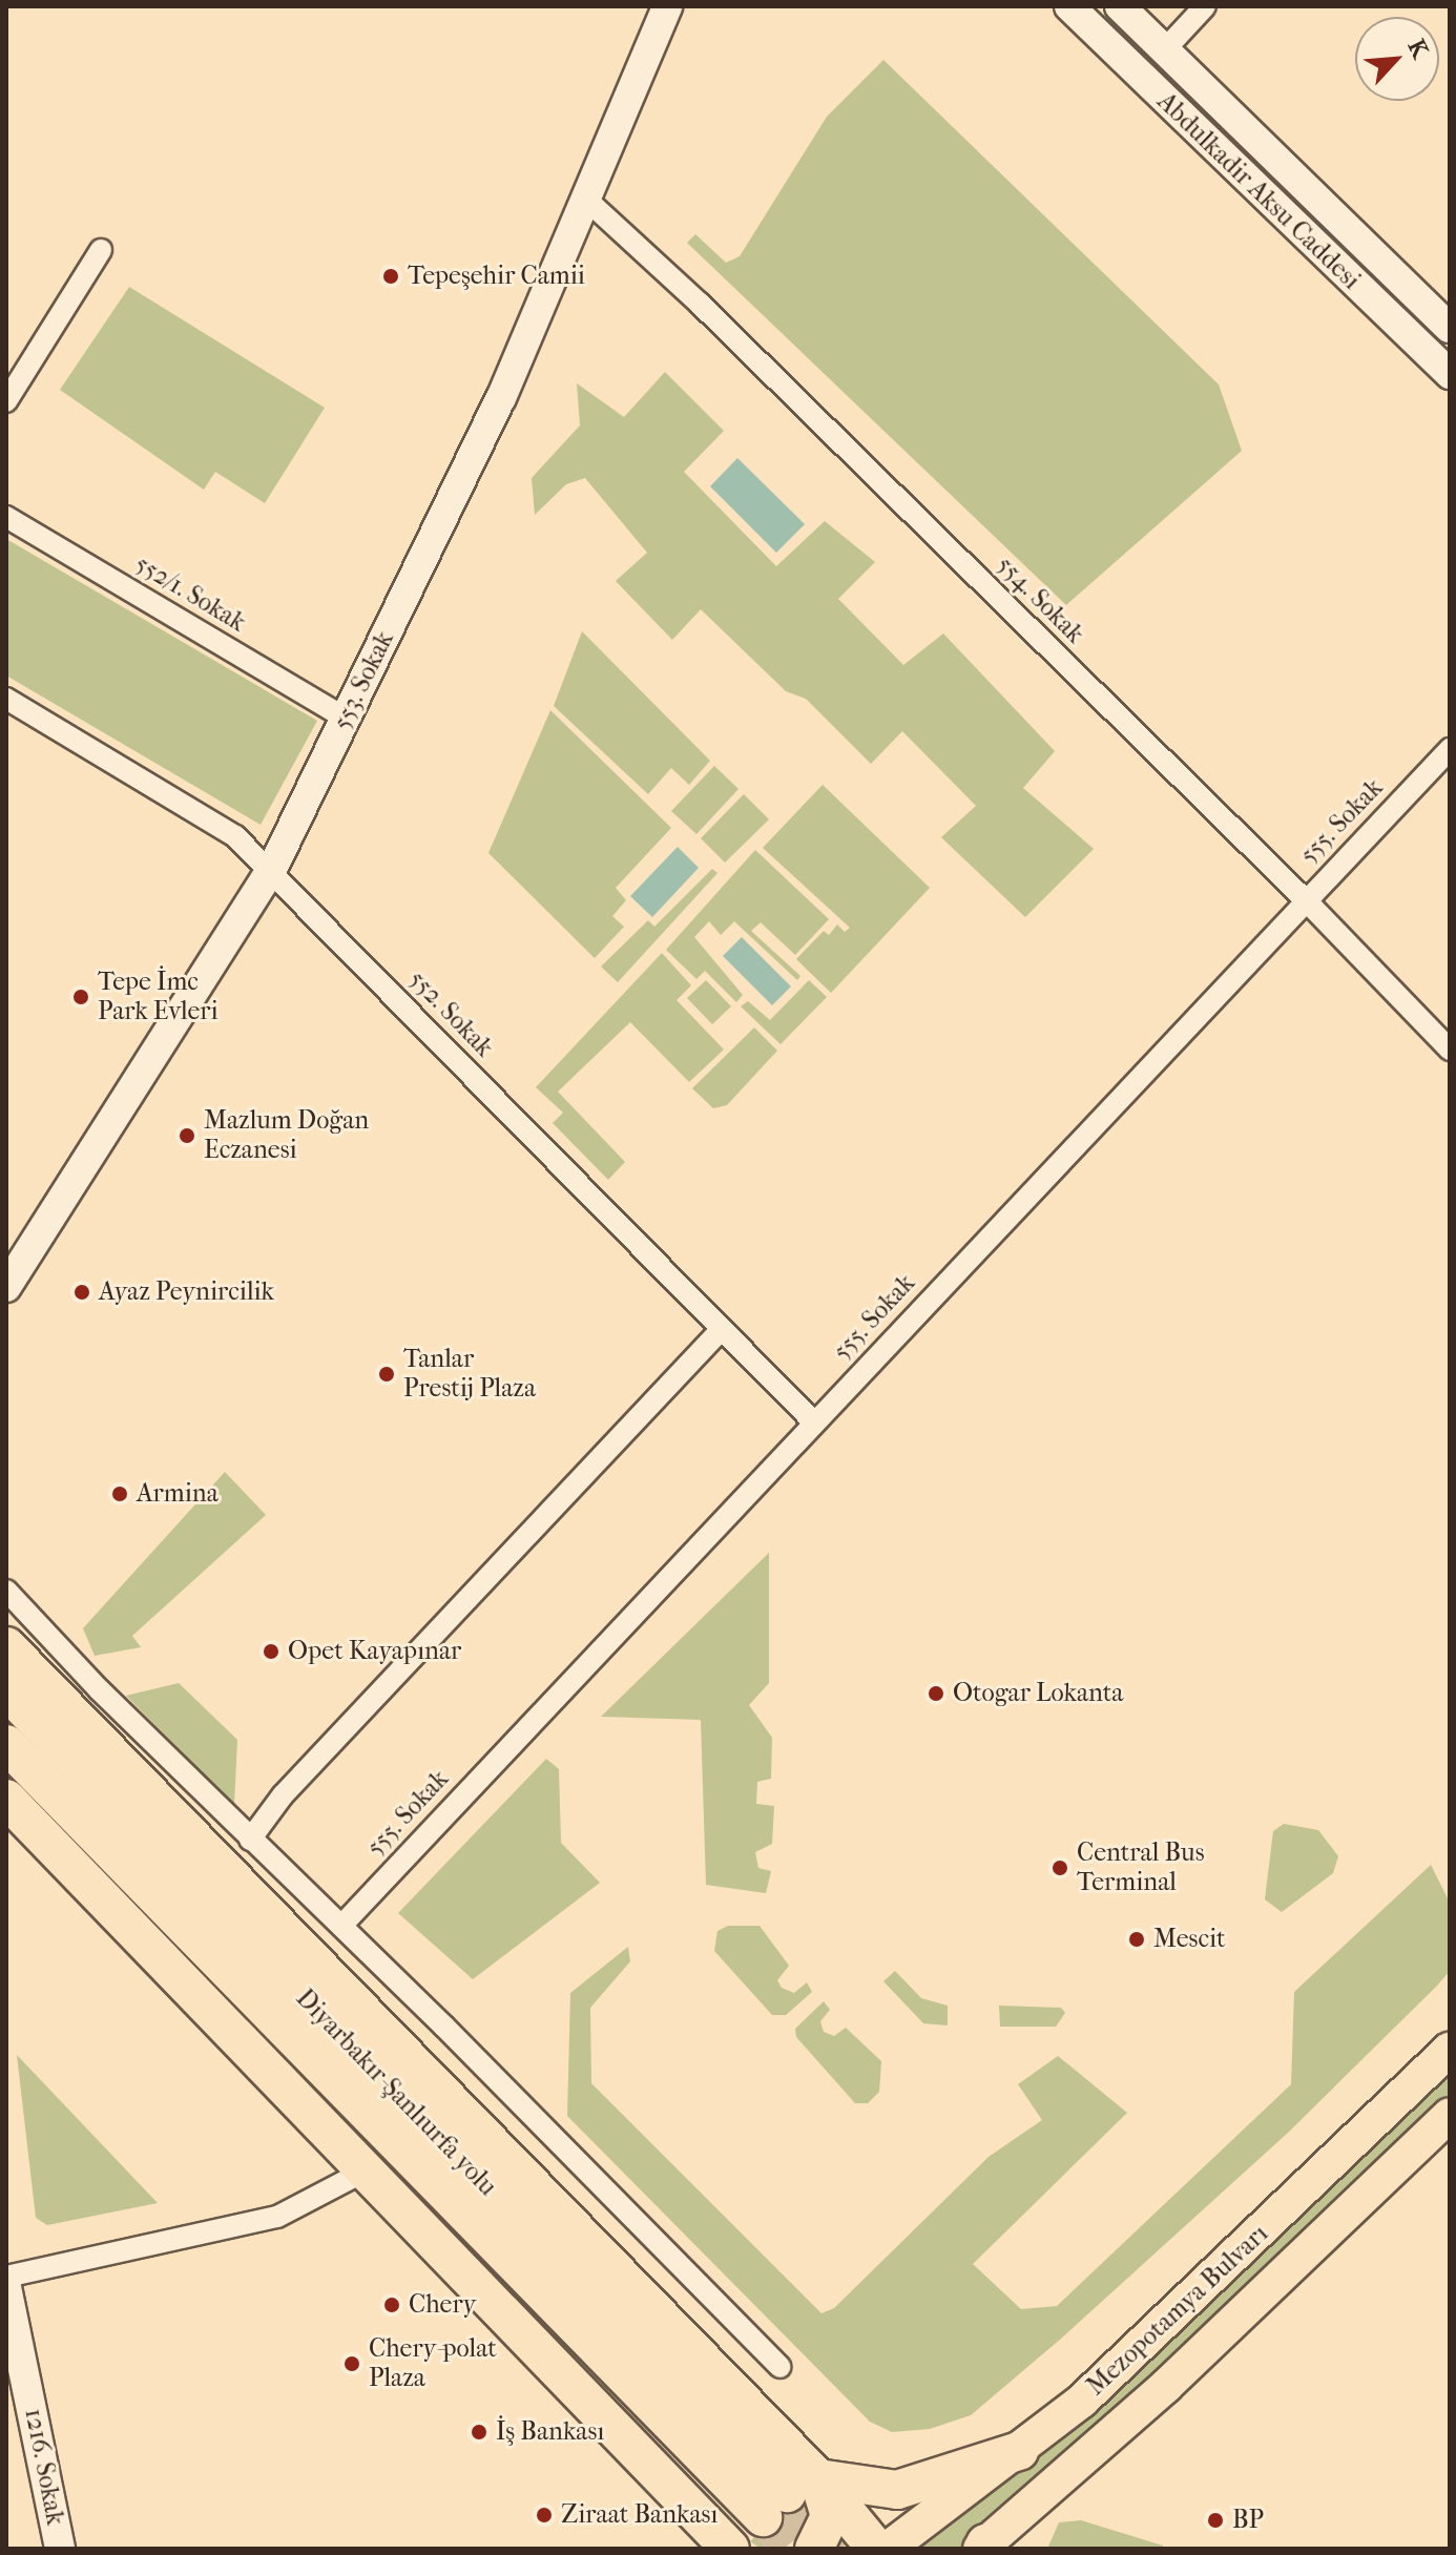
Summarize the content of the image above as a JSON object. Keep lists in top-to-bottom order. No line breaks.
{"streets":{"highway":["Diyarbakır-Şanlıurfa yolu"],"main road":["Mezopotamya Bulvarı"],"street":["Abdulkadir Aksu Caddesi","552/1. Sokak","554. Sokak","553. Sokak","555. Sokak","552. Sokak","1216. Sokak"]},"crossings":[["552/1. Sokak","553. Sokak"],["554. Sokak","553. Sokak"],["554. Sokak","555. Sokak"],["553. Sokak","552. Sokak"],["555. Sokak","552. Sokak"]],"places":["Tepeşehir Camii","Tepe İmc Park Evleri","Mazlum Doğan Eczanesi","Ayaz Peynircilik","Tanlar Prestij Plaza","Armina","Opet Kayapınar","Otogar Lokanta","Central Bus Terminal","Mescit","Chery","Chery-polat Plaza","İş Bankası","Ziraat Bankası","BP"],"north":"top right"}
